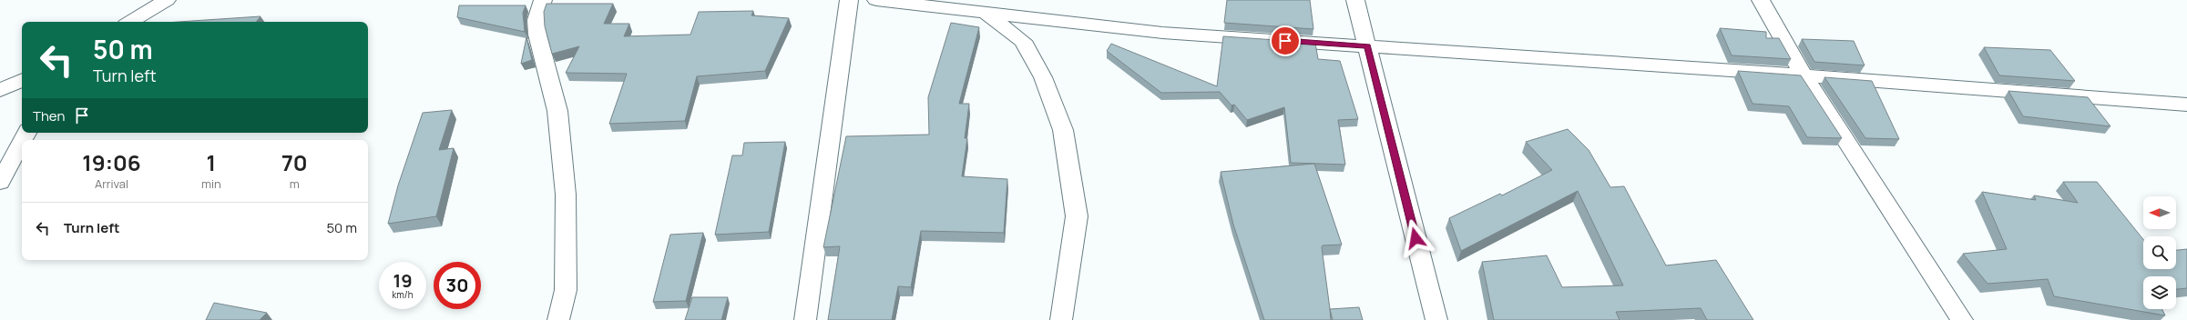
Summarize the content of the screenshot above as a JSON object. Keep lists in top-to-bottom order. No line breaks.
{"north":"left","page":{"turn":["50 m","Turn left"],"then":"Then","eta":["19:06","Arrival","1","min","70","m"],"list":[{"name":"Turn left","value":"50 m"}],"speed":"19 km/h","limit":"30"}}
